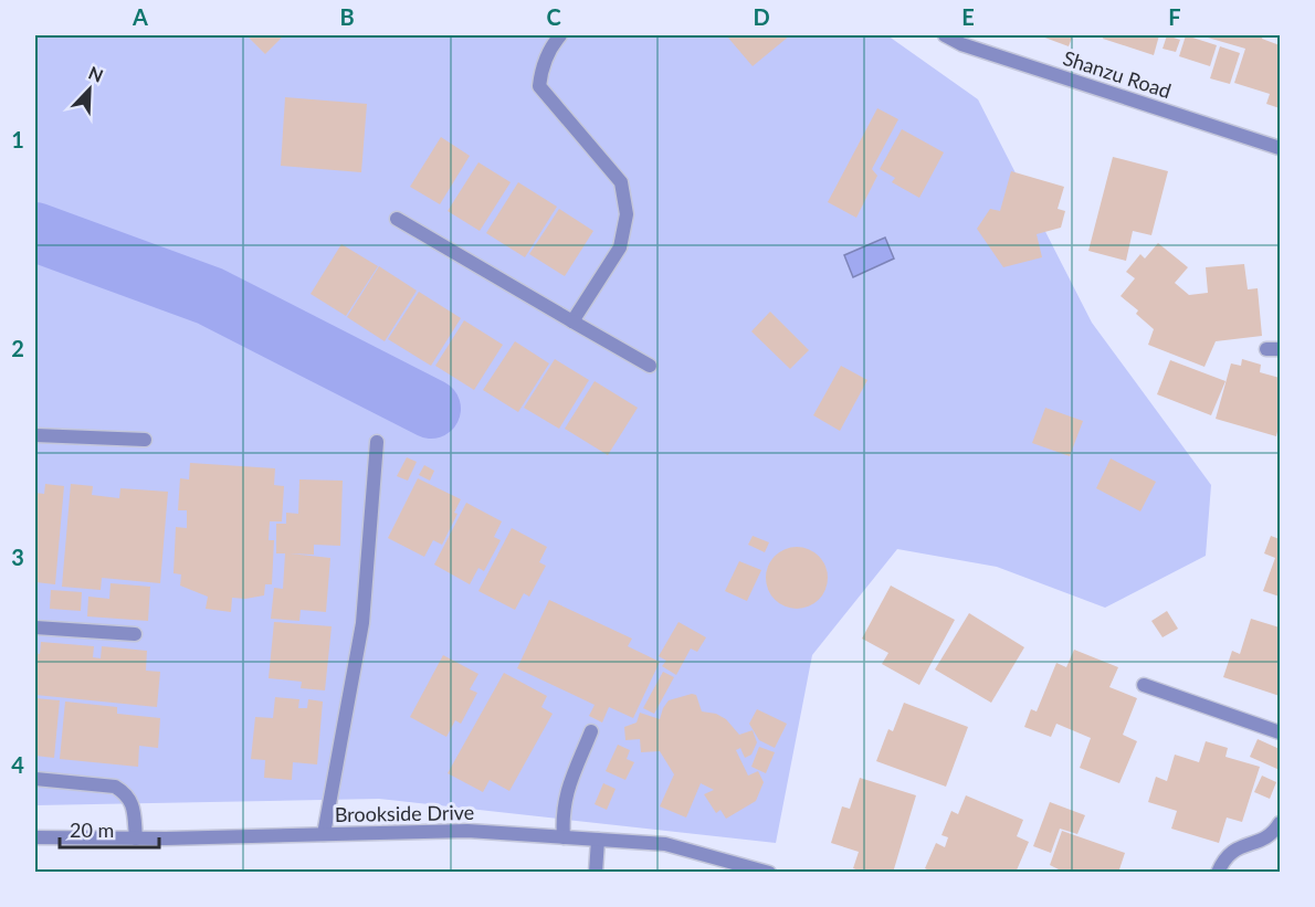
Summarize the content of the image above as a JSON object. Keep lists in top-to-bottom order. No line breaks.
{"streets":{"street":["Shanzu Road","Brookside Drive"]},"scale_bar":"20 m","north":"top right","grid":{"columns":["A","B","C","D","E","F"],"rows":["1","2","3","4"]}}
